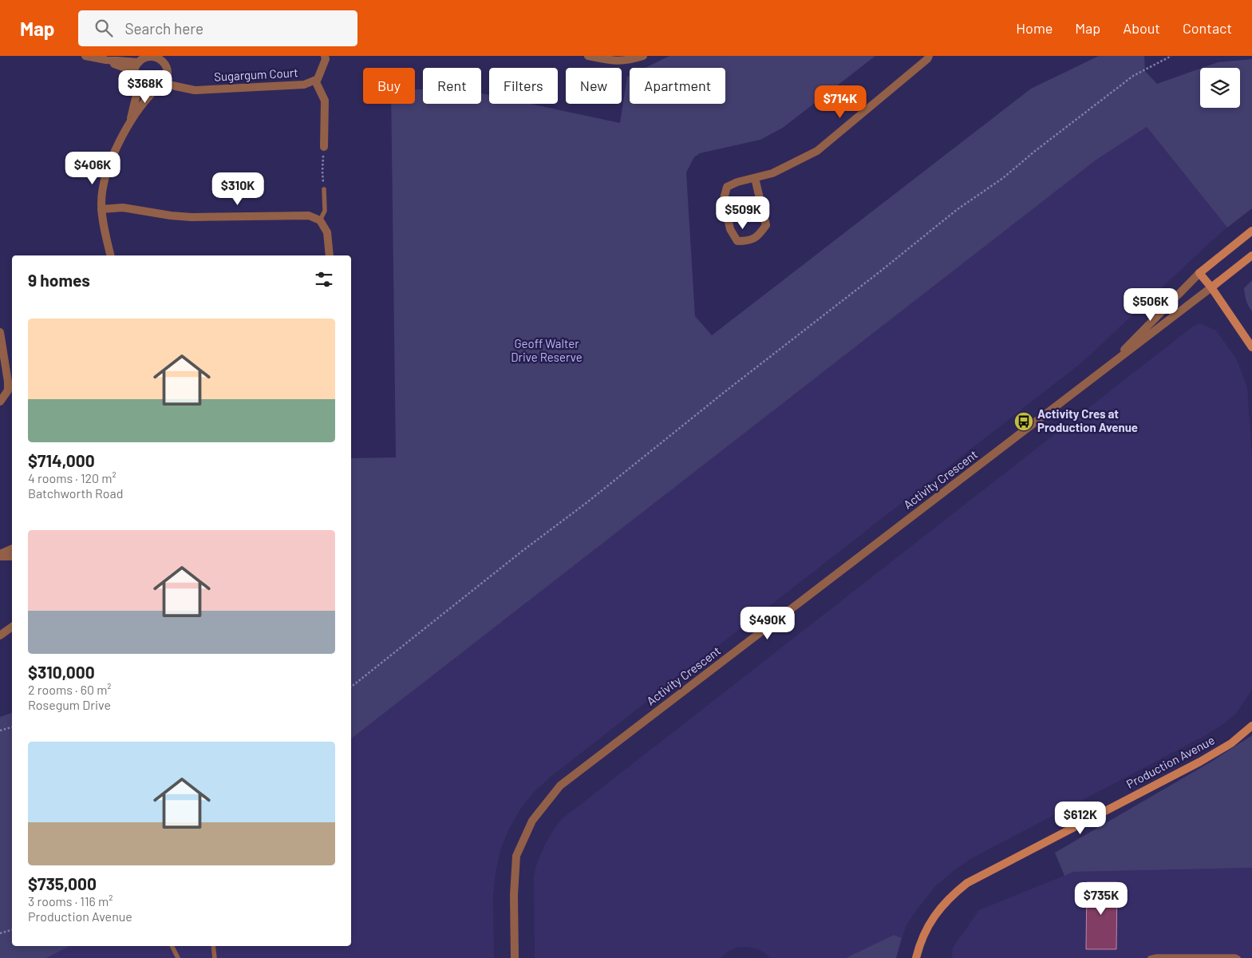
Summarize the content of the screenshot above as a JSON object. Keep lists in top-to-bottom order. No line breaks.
{"streets":{"main road":["Activity Crescent","Production Avenue"],"street":["Sugargum Court"]},"parks":["Geoff Walter Drive Reserve"],"places":{"bus stop":["Activity Cres at Production Avenue"]},"page":{"header":"Map","search":"Search here","nav":["Home","Map","About","Contact"],"chip":["Buy","Rent","Filters","New","Apartment"],"price":["$368K","$714K","$406K","$310K","$509K","$506K","$490K","$612K","$735K"],"heading":"9 homes","list":[{"name":"$714,000","note":"4 rooms · 120 m² · Batchworth Road"},{"name":"$310,000","note":"2 rooms · 60 m² · Rosegum Drive"},{"name":"$735,000","note":"3 rooms · 116 m² · Production Avenue"}]}}
